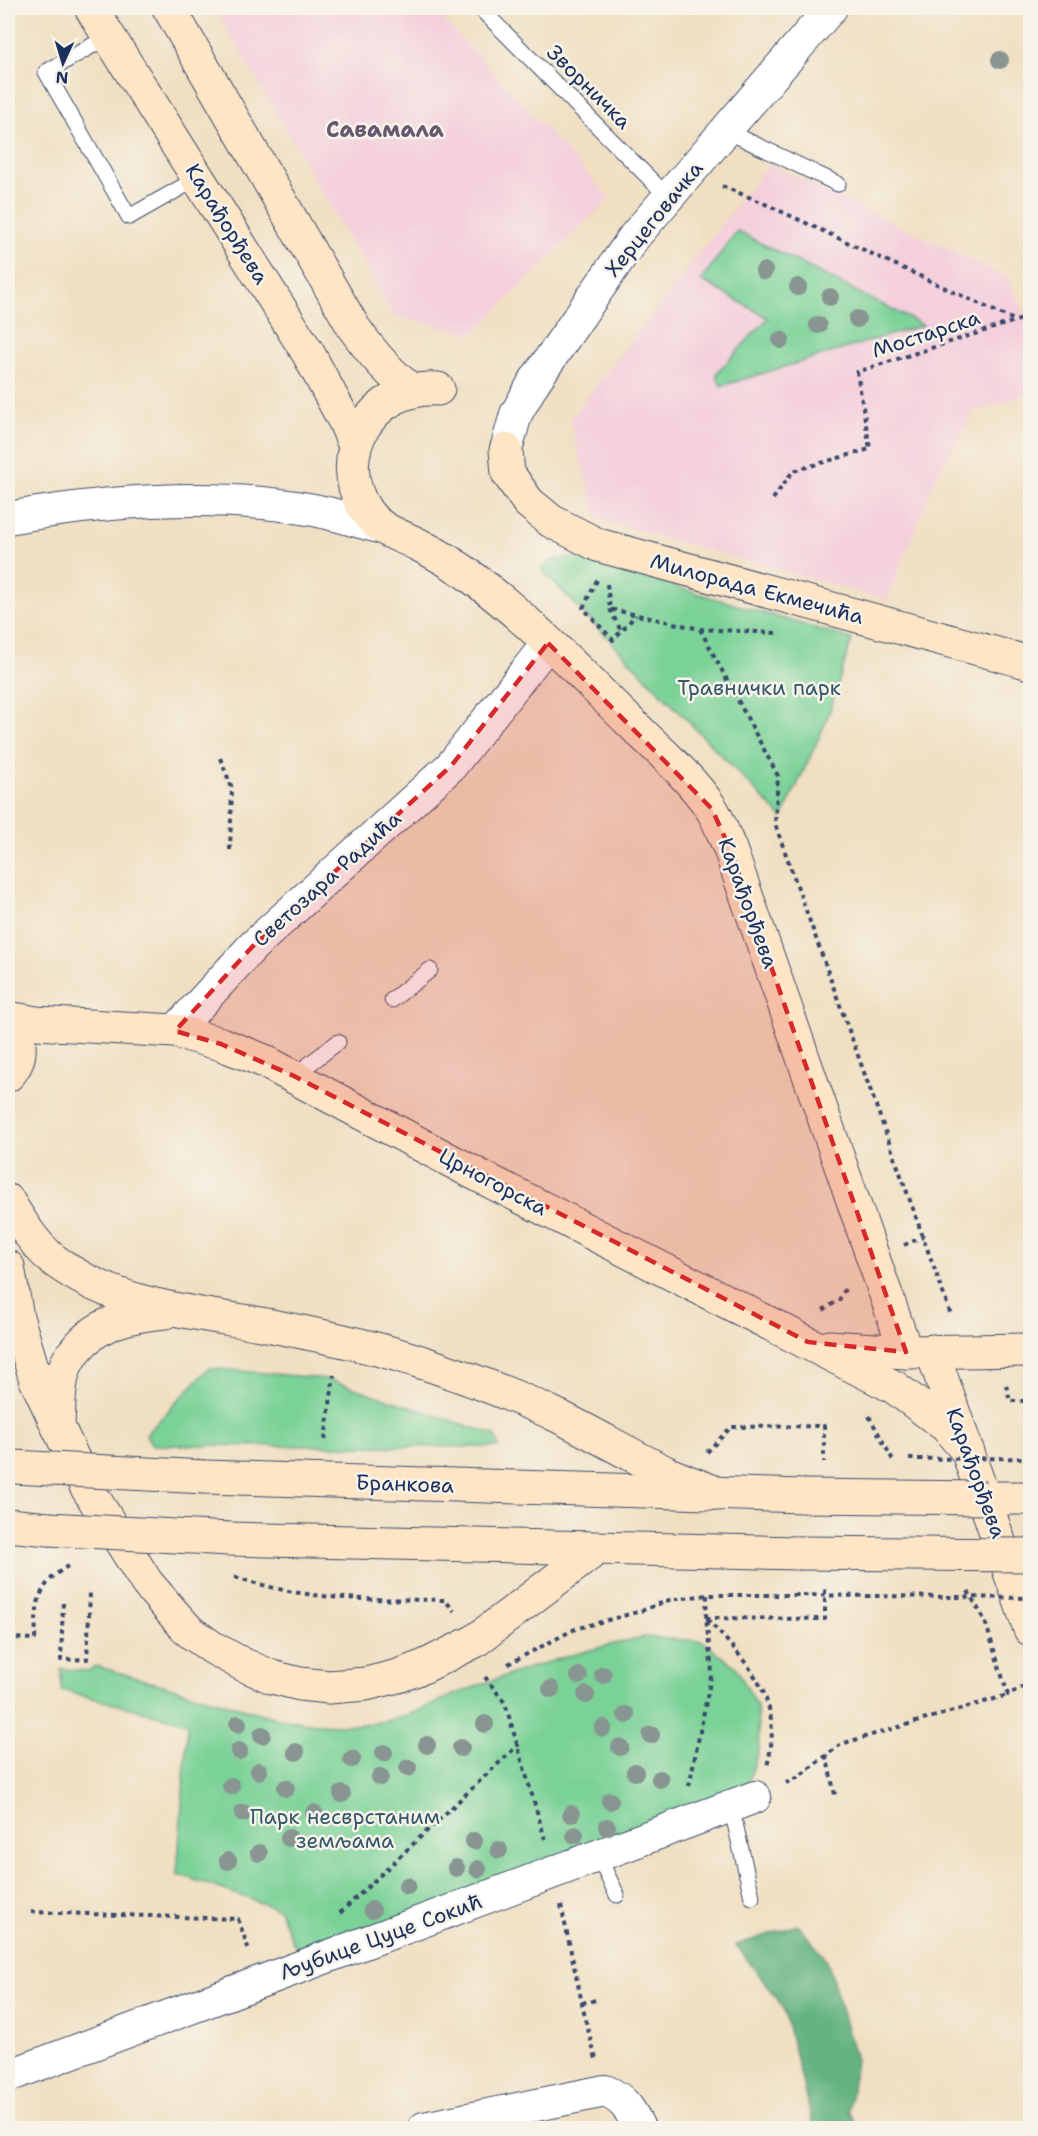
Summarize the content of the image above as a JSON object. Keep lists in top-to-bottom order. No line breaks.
{"streets":{"main road":["Карађорђева","Милорада Екмечића","Црногорска","Бранкова"],"street":["Херцеговачка","Светозара Радића","Љубице Цуце Сокић"],"lane":["Зворничка"],"path":["Мостарска"]},"crossings":[["Зворничка","Херцеговачка"],["Херцеговачка","Мостарска"],["Херцеговачка","Милорада Екмечића"],["Карађорђева","Светозара Радића"],["Карађорђева","Црногорска"],["Светозара Радића","Црногорска"]],"districts":["Савамала"],"parks":["Травнички парк","Парк несврстаним земљама"],"north":"bottom"}
